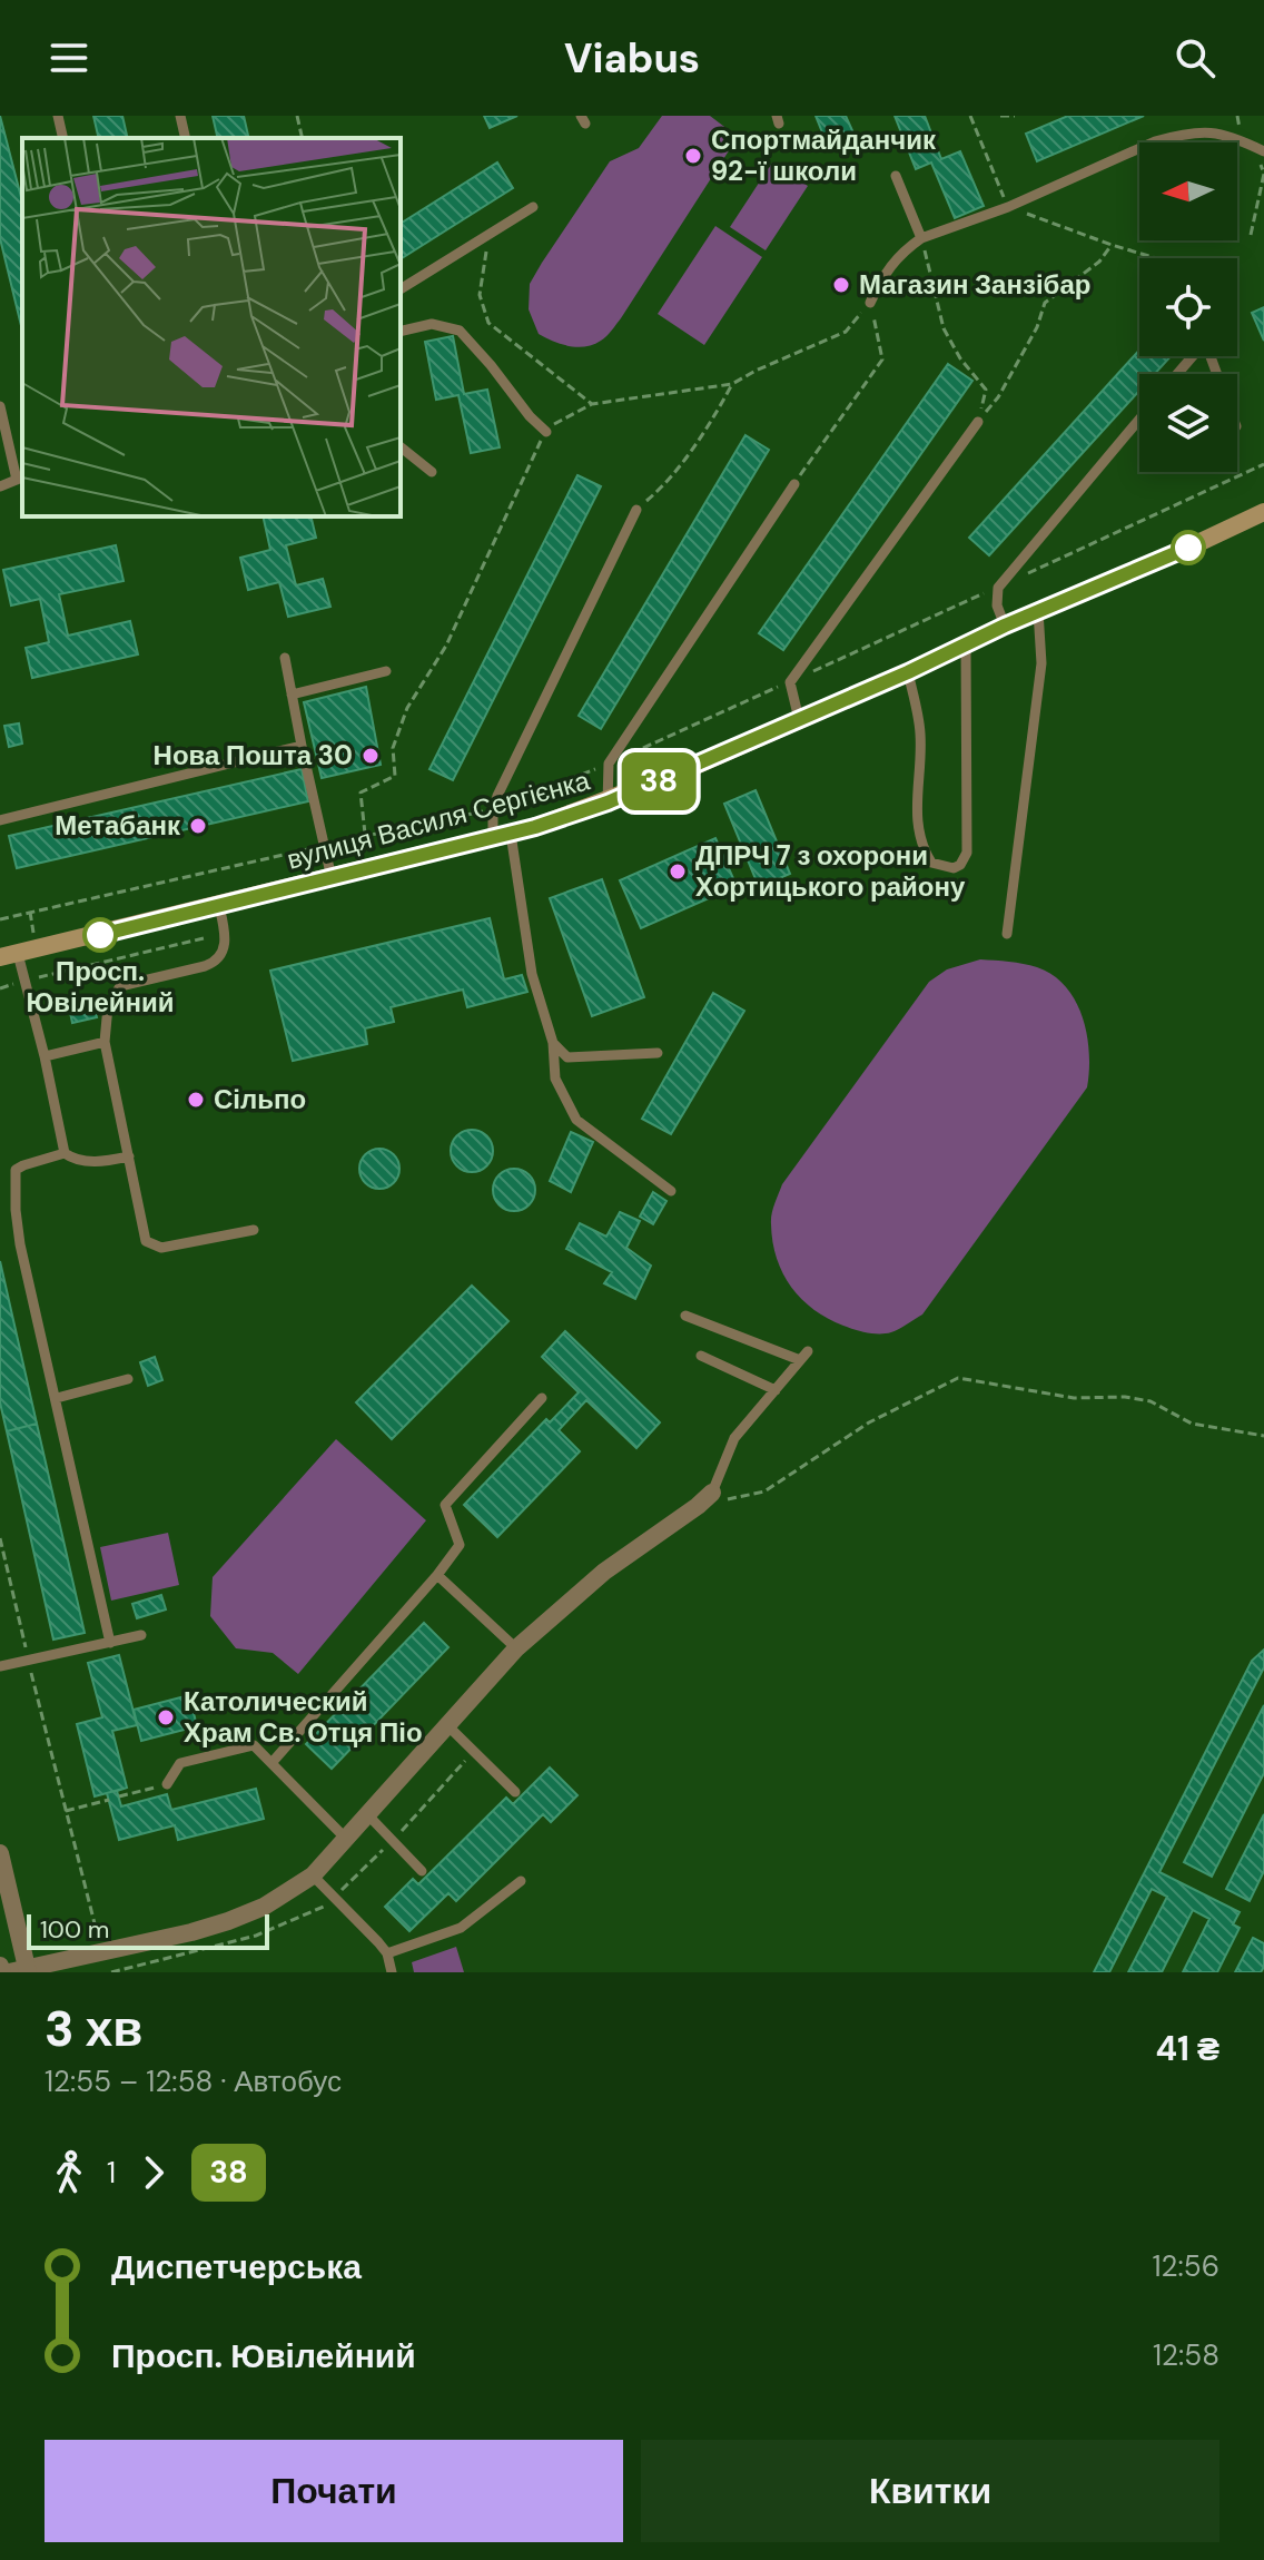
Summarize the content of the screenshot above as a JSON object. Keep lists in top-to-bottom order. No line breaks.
{"streets":{"main road":["вулиця Василя Сергієнка"]},"places":["Спортмайданчик 92-ї школи","Магазин Занзібар","Нова Пошта 30","Метабанк","ДПРЧ 7 з охорони Хортицького району","Просп. Ювілейний","Сільпо","Католический Храм Св. Отця Піо"],"lines":["bus line 38"],"scale_bar":"100 m","north":"left","page":{"header":"Viabus","on_map":"38","scale":"100 m","heading":["3 хв","12:55 – 12:58 · Автобус","41 ₴"],"legs":["1","38"],"list":[{"name":"Диспетчерська","value":"12:56"},{"name":"Просп. Ювілейний","value":"12:58"}],"buttons":["Почати","Квитки"]}}
